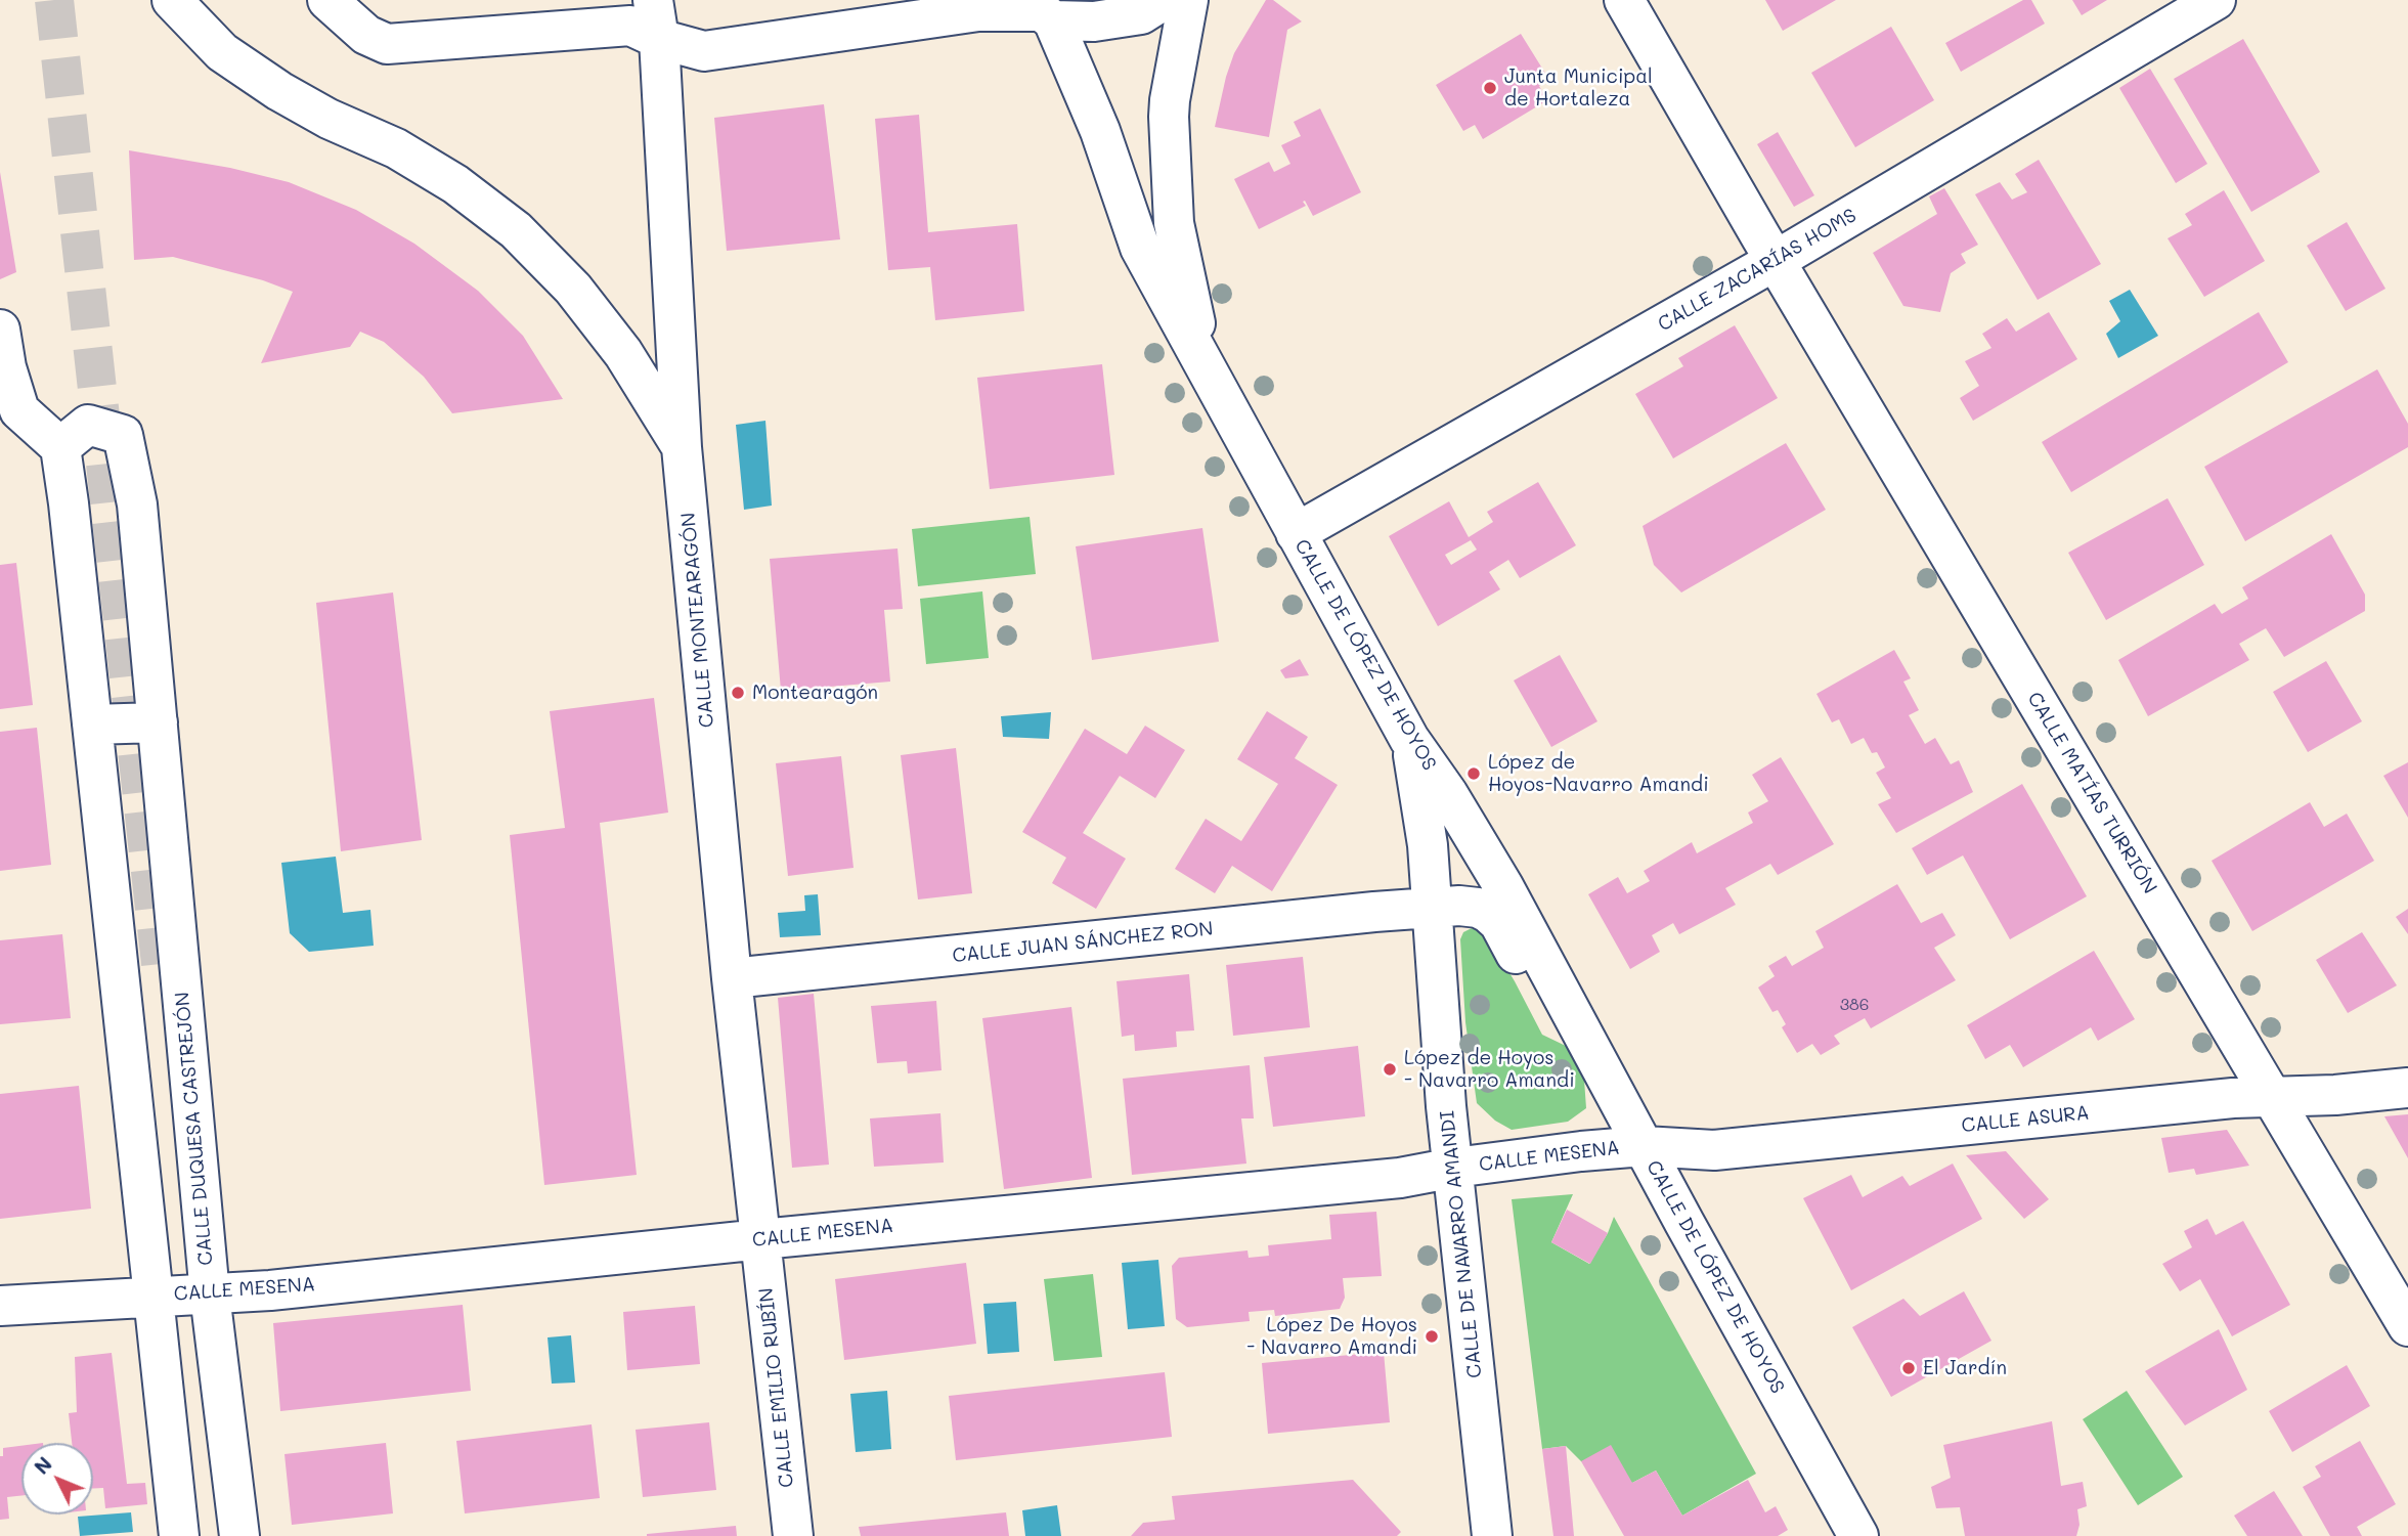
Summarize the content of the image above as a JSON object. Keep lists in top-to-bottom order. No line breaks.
{"streets":{"street":["CALLE ZACARÍAS HOMS","CALLE MONTEARAGÓN","CALLE DE LÓPEZ DE HOYOS","CALLE MATÍAS TURRIÓN","CALLE JUAN SÁNCHEZ RON","CALLE ASURA","CALLE DUQUESA CASTREJÓN","CALLE MESENA","CALLE DE NAVARRO AMANDI","CALLE EMILIO RUBÍN"]},"crossings":[["CALLE ZACARÍAS HOMS","CALLE DE LÓPEZ DE HOYOS"],["CALLE ZACARÍAS HOMS","CALLE MATÍAS TURRIÓN"],["CALLE MONTEARAGÓN","CALLE JUAN SÁNCHEZ RON"],["CALLE MONTEARAGÓN","CALLE MESENA"],["CALLE MONTEARAGÓN","CALLE EMILIO RUBÍN"],["CALLE DE LÓPEZ DE HOYOS","CALLE JUAN SÁNCHEZ RON"],["CALLE DE LÓPEZ DE HOYOS","CALLE ASURA"],["CALLE DE LÓPEZ DE HOYOS","CALLE MESENA"],["CALLE DE LÓPEZ DE HOYOS","CALLE DE NAVARRO AMANDI"],["CALLE MATÍAS TURRIÓN","CALLE ASURA"],["CALLE JUAN SÁNCHEZ RON","CALLE DE NAVARRO AMANDI"],["CALLE ASURA","CALLE MESENA"],["CALLE DUQUESA CASTREJÓN","CALLE MESENA"],["CALLE MESENA","CALLE DE NAVARRO AMANDI"],["CALLE MESENA","CALLE EMILIO RUBÍN"]],"places":["Junta Municipal de Hortaleza","Montearagón","López de Hoyos-Navarro Amandi","López de Hoyos - Navarro Amandi","López De Hoyos - Navarro Amandi","El Jardín"],"house_numbers":["386"],"north":"top left"}
